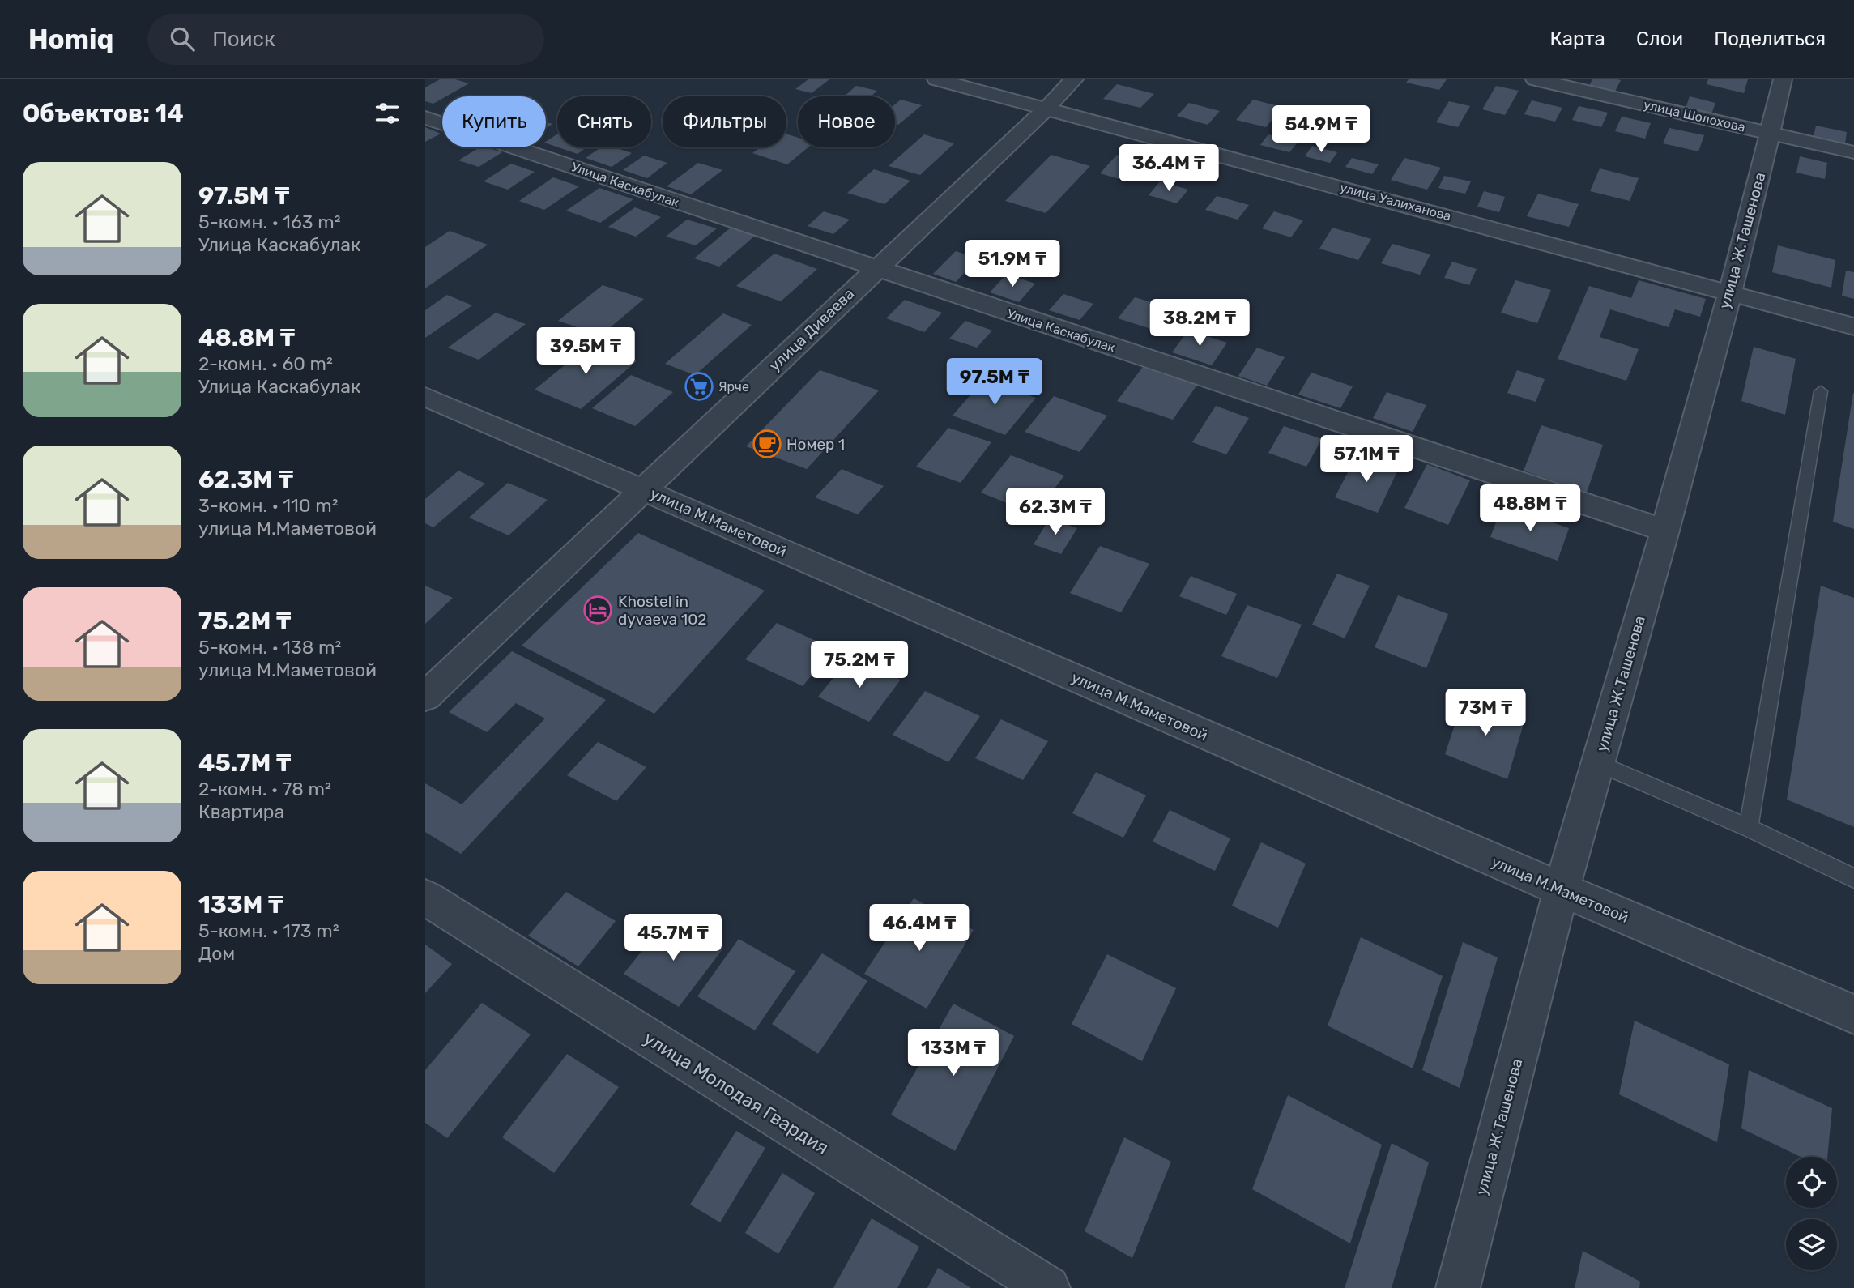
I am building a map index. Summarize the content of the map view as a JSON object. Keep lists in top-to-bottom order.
{
  "streets": {
    "street": [
      "улица Шолохова",
      "Улица Каскабулак",
      "улица Уалиханова",
      "улица Ж.Ташенова",
      "улица Диваева",
      "улица М.Маметовой",
      "улица Молодая Гвардия"
    ]
  },
  "crossings": [
    ["улица Шолохова", "улица Ж.Ташенова"],
    ["Улица Каскабулак", "улица Ж.Ташенова"],
    ["Улица Каскабулак", "улица Диваева"],
    ["улица Уалиханова", "улица Ж.Ташенова"],
    ["улица Уалиханова", "улица Диваева"],
    ["улица Ж.Ташенова", "улица М.Маметовой"],
    ["улица Диваева", "улица М.Маметовой"]
  ],
  "places": {
    "supermarket": ["Ярче"],
    "cafe": ["Номер 1"],
    "hotel": ["Khostel in dyvaeva 102"]
  },
  "page": {
    "header": "Homiq",
    "search": "Поиск",
    "nav": ["Карта", "Слои", "Поделиться"],
    "heading": "Объектов: 14",
    "chip": [
      "Купить",
      "Снять",
      "Фильтры",
      "Новое"
    ],
    "price": [
      "54.9M ₸",
      "36.4M ₸",
      "51.9M ₸",
      "38.2M ₸",
      "39.5M ₸",
      "97.5M ₸",
      "57.1M ₸",
      "48.8M ₸",
      "62.3M ₸",
      "75.2M ₸",
      "73M ₸",
      "46.4M ₸",
      "45.7M ₸",
      "133M ₸"
    ],
    "list": [
      {
        "name": "97.5M ₸",
        "note": "5-комн. · 163 m² · Улица Каскабулак"
      },
      {
        "name": "48.8M ₸",
        "note": "2-комн. · 60 m² · Улица Каскабулак"
      },
      {
        "name": "62.3M ₸",
        "note": "3-комн. · 110 m² · улица М.Маметовой"
      },
      {
        "name": "75.2M ₸",
        "note": "5-комн. · 138 m² · улица М.Маметовой"
      },
      {
        "name": "45.7M ₸",
        "note": "2-комн. · 78 m² · Квартира"
      },
      {
        "name": "133M ₸",
        "note": "5-комн. · 173 m² · Дом"
      }
    ]
  }
}
